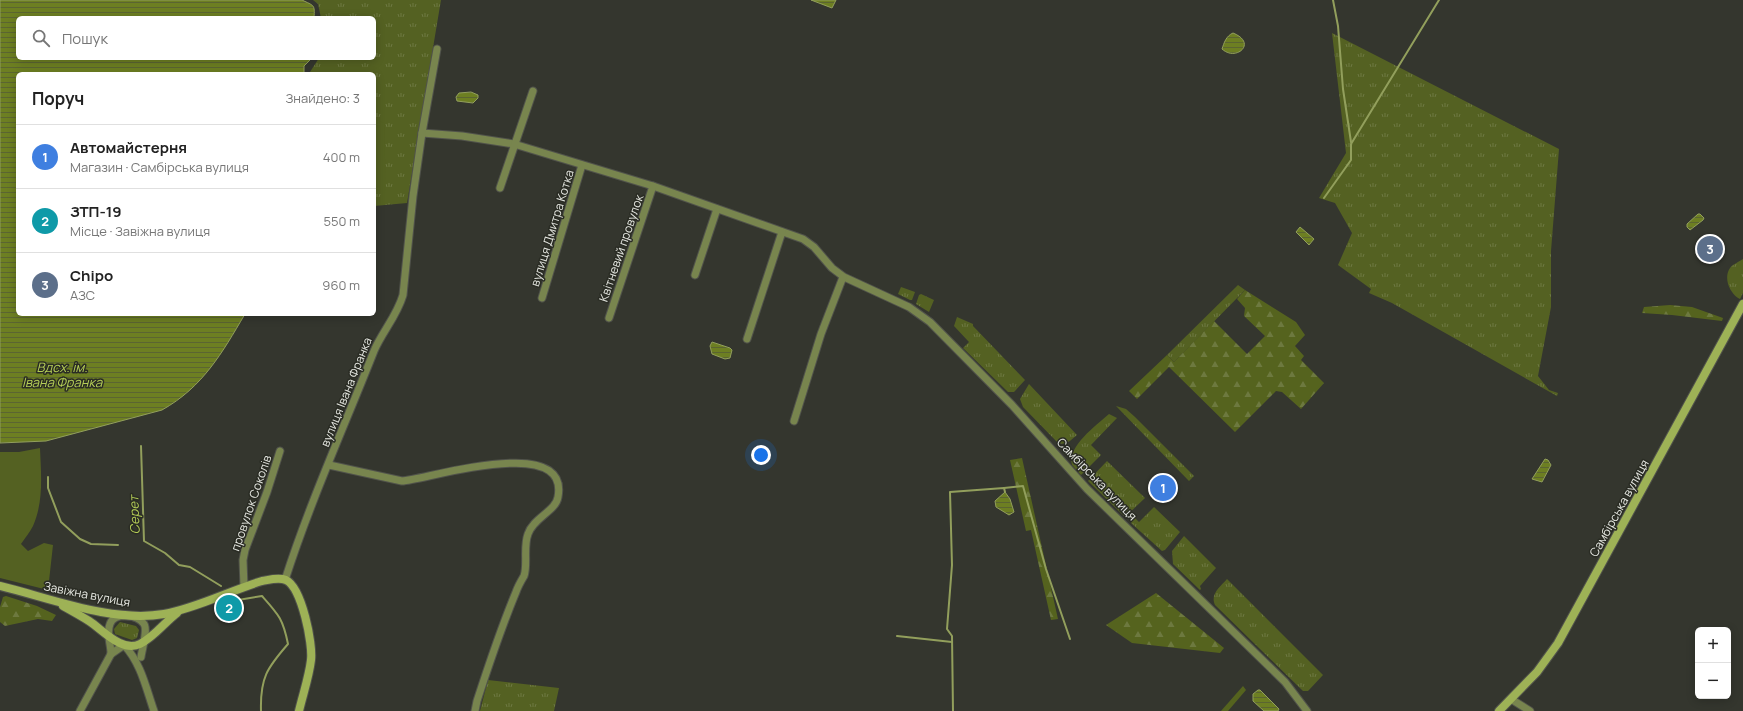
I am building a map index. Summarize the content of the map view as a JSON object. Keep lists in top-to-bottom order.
{
  "streets": {
    "main road": ["Самбірська вулиця", "Завіжна вулиця"],
    "street": [
      "вулиця Дмитра Котка",
      "Квітневий провулок",
      "вулиця Івана Франка",
      "провулок Соколів"
    ]
  },
  "crossings": [
    ["вулиця Дмитра Котка", "Самбірська вулиця"],
    ["Квітневий провулок", "Самбірська вулиця"],
    ["вулиця Івана Франка", "Самбірська вулиця"],
    ["вулиця Івана Франка", "Завіжна вулиця"],
    ["провулок Соколів", "Завіжна вулиця"]
  ],
  "water": ["Вдсх. ім. Івана Франка", "Серет"],
  "page": {
    "search": "Пошук",
    "heading": ["Поруч", "Знайдено: 3"],
    "list": [
      {
        "mark": "1",
        "name": "Автомайстерня",
        "note": "Магазин · Самбірська вулиця",
        "value": "400 m"
      },
      {
        "mark": "2",
        "name": "ЗТП-19",
        "note": "Місце · Завіжна вулиця",
        "value": "550 m"
      },
      {
        "mark": "3",
        "name": "Chipo",
        "note": "АЗС",
        "value": "960 m"
      }
    ],
    "pins": ["3", "1", "2"],
    "map_buttons": ["+", "−"]
  }
}
